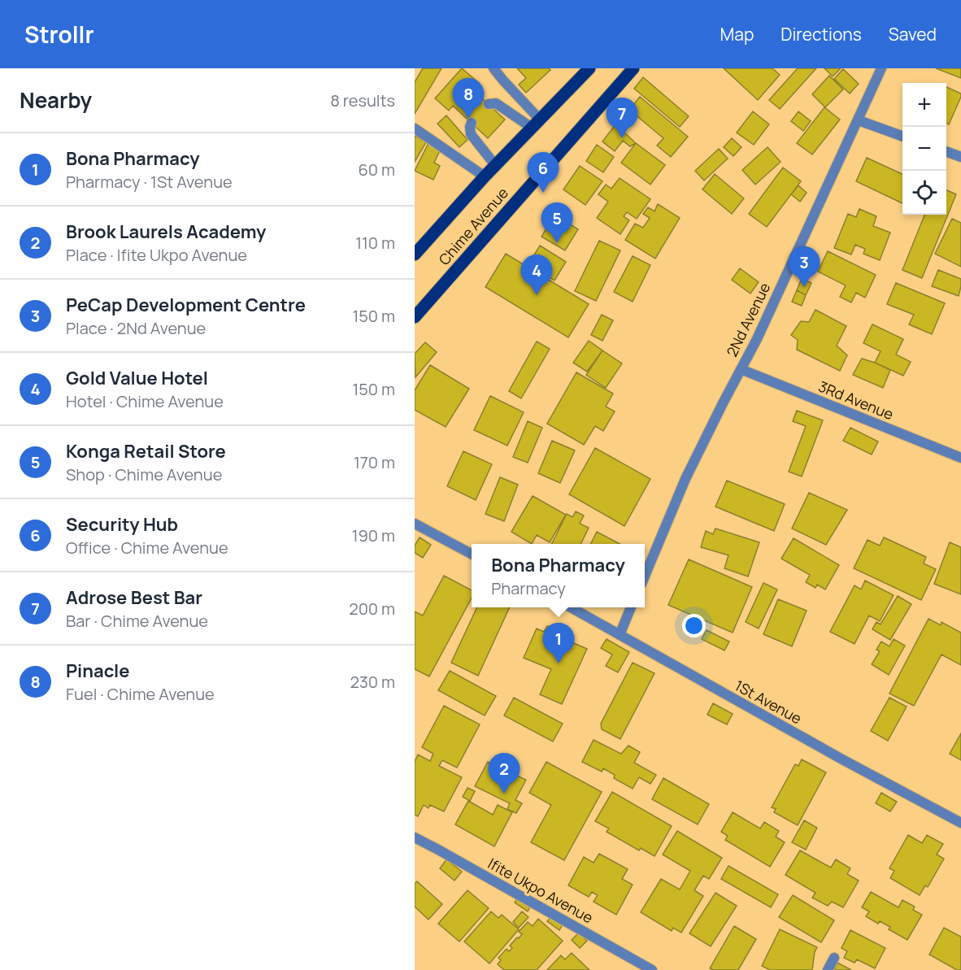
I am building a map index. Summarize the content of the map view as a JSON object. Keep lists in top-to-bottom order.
{
  "streets": {
    "main road": ["Chime Avenue"],
    "street": [
      "2Nd Avenue",
      "3Rd Avenue",
      "1St Avenue",
      "Ifite Ukpo Avenue"
    ]
  },
  "crossings": [
    ["2Nd Avenue", "3Rd Avenue"]
  ],
  "page": {
    "header": "Strollr",
    "nav": ["Map", "Directions", "Saved"],
    "heading": ["Nearby", "8 results"],
    "pins": [
      "8",
      "7",
      "6",
      "5",
      "3",
      "4",
      "1",
      "2"
    ],
    "map_buttons": ["+", "−"],
    "list": [
      {
        "mark": "1",
        "name": "Bona Pharmacy",
        "note": "Pharmacy · 1St Avenue",
        "value": "60 m"
      },
      {
        "mark": "2",
        "name": "Brook Laurels Academy",
        "note": "Place · Ifite Ukpo Avenue",
        "value": "110 m"
      },
      {
        "mark": "3",
        "name": "PeCap Development Centre",
        "note": "Place · 2Nd Avenue",
        "value": "150 m"
      },
      {
        "mark": "4",
        "name": "Gold Value Hotel",
        "note": "Hotel · Chime Avenue",
        "value": "150 m"
      },
      {
        "mark": "5",
        "name": "Konga Retail Store",
        "note": "Shop · Chime Avenue",
        "value": "170 m"
      },
      {
        "mark": "6",
        "name": "Security Hub",
        "note": "Office · Chime Avenue",
        "value": "190 m"
      },
      {
        "mark": "7",
        "name": "Adrose Best Bar",
        "note": "Bar · Chime Avenue",
        "value": "200 m"
      },
      {
        "mark": "8",
        "name": "Pinacle",
        "note": "Fuel · Chime Avenue",
        "value": "230 m"
      }
    ],
    "popup": ["Bona Pharmacy", "Pharmacy"]
  }
}
